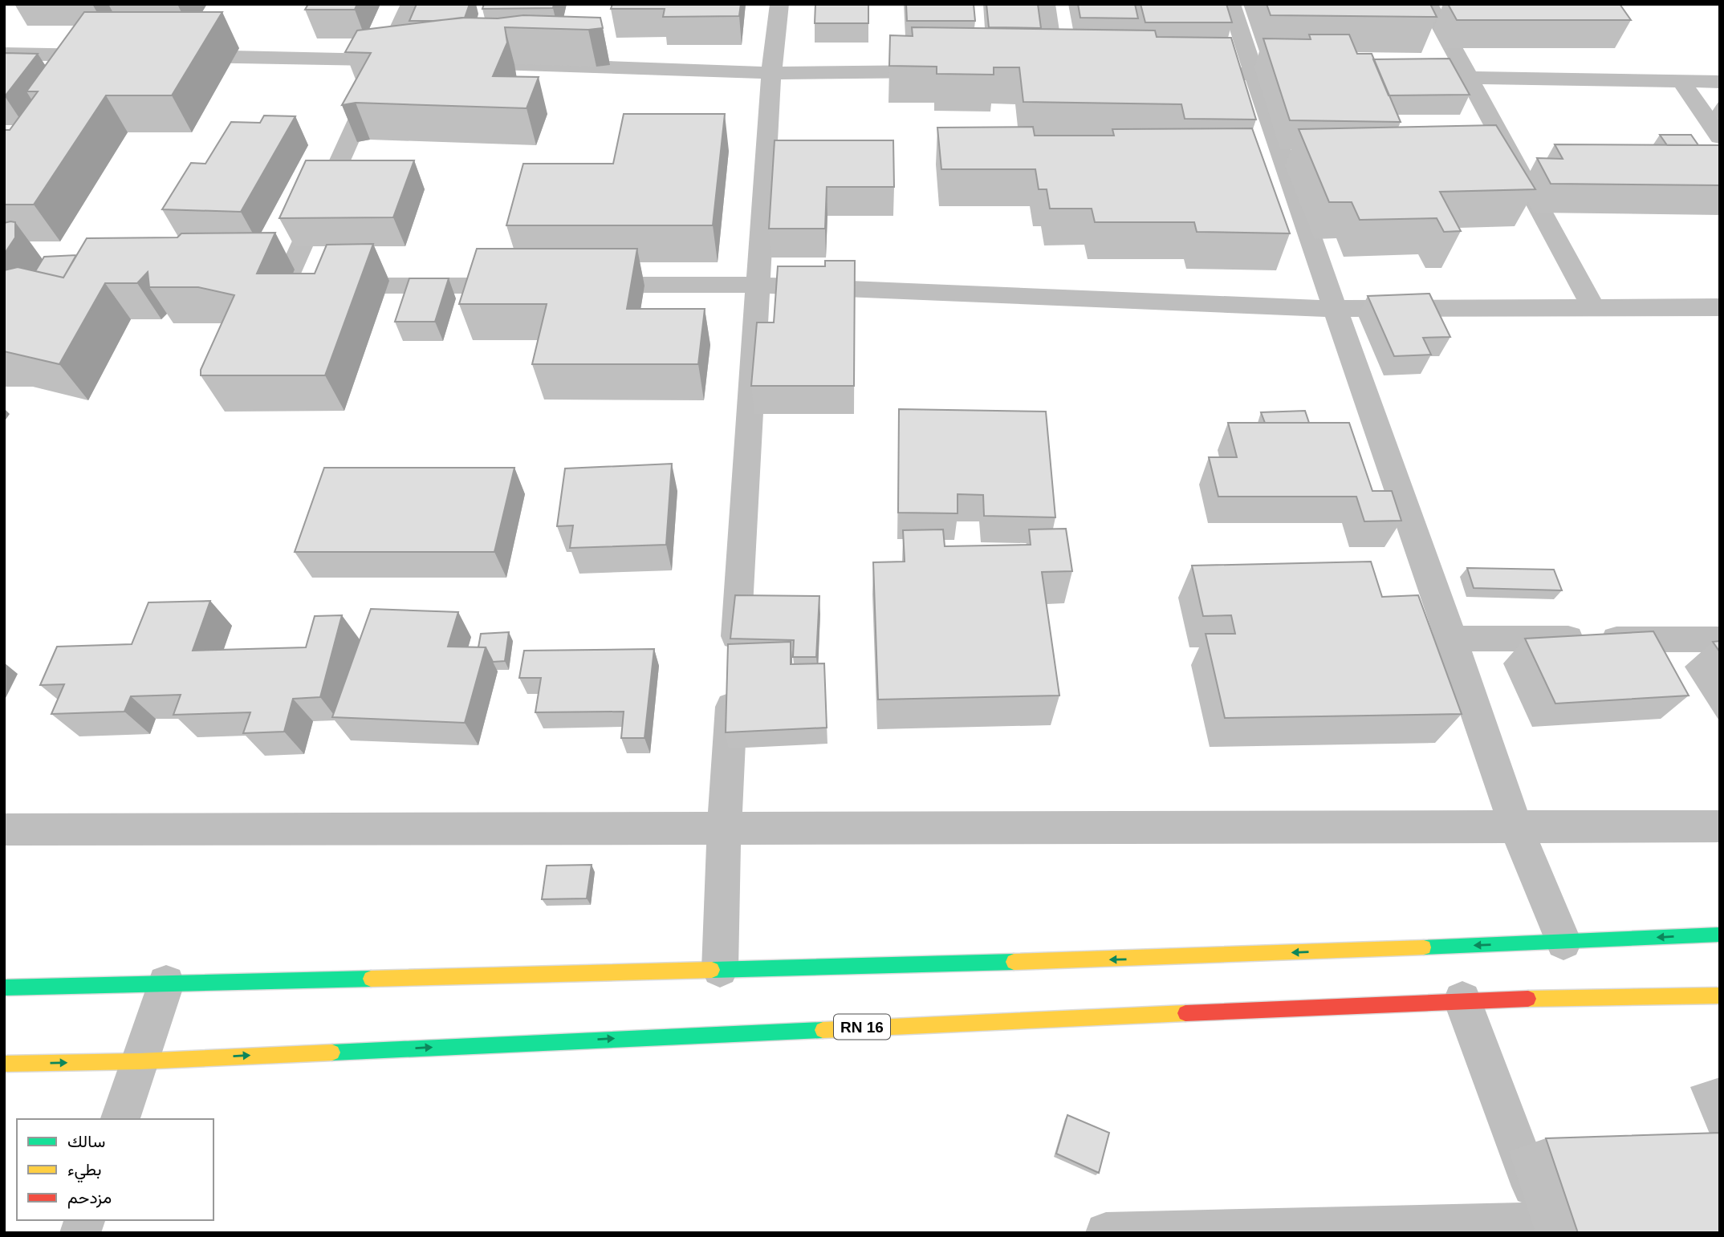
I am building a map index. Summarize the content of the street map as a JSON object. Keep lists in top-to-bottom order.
{
  "streets": {
    "main road": ["RN 16"]
  },
  "legend": ["سالك", "بطيء", "مزدحم"]
}
